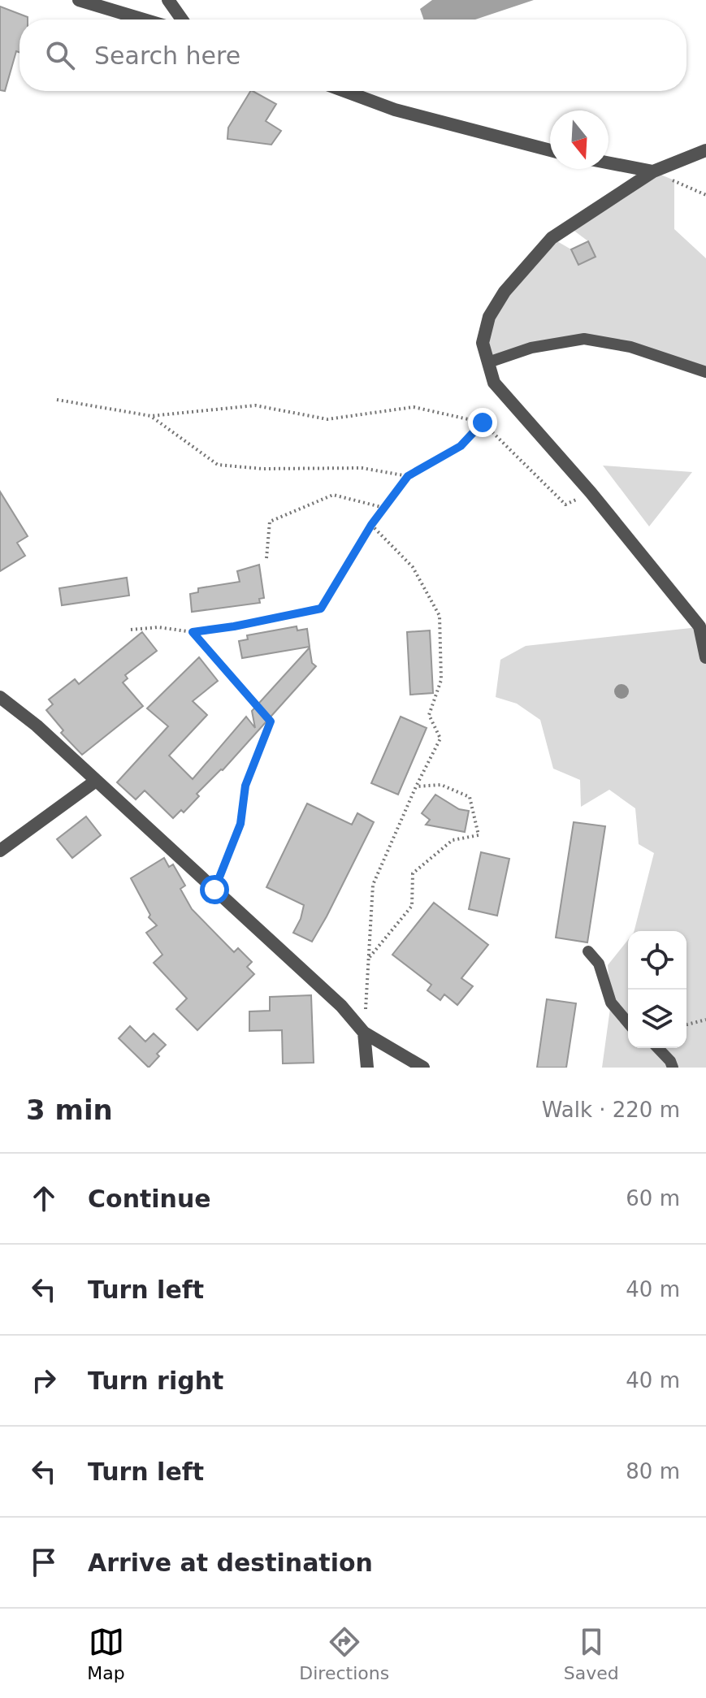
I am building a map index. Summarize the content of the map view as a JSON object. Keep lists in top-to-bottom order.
{
  "north": "bottom",
  "page": {
    "search": "Search here",
    "heading": ["3 min", "Walk · 220 m"],
    "list": [
      ["Continue", "60 m"],
      ["Turn left", "40 m"],
      ["Turn right", "40 m"],
      ["Turn left", "80 m"],
      "Arrive at destination"
    ],
    "nav": ["Map", "Directions", "Saved"]
  }
}
